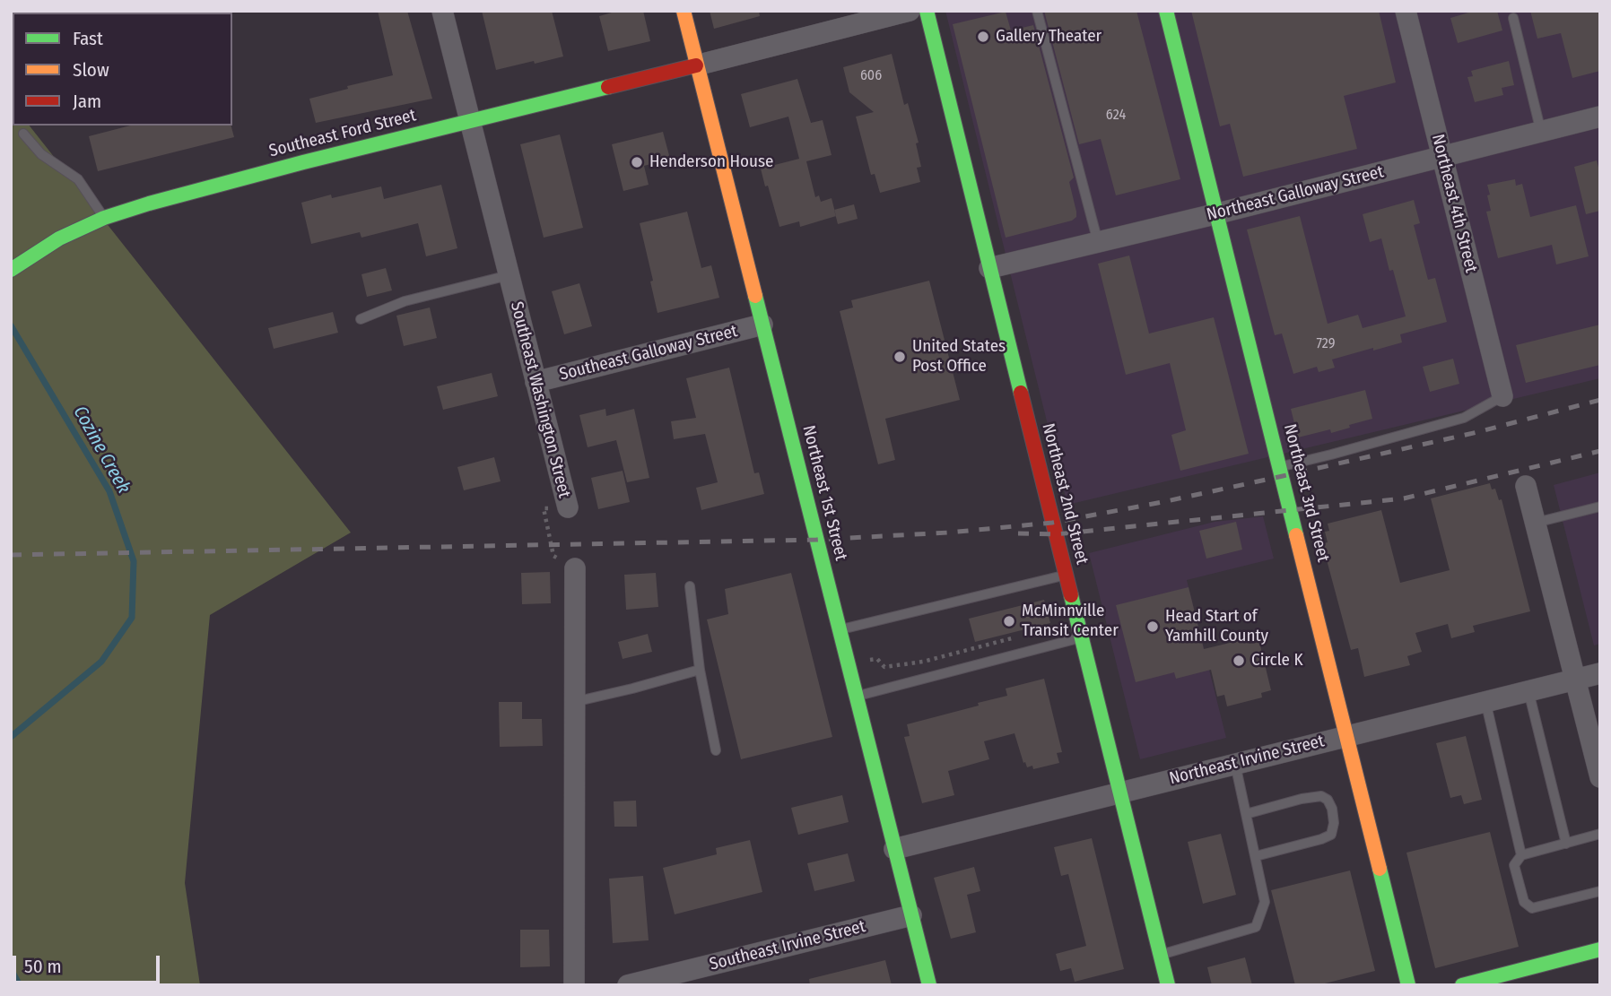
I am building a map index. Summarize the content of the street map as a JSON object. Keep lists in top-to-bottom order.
{
  "streets": {
    "street": [
      "Southeast Ford Street",
      "Northeast Galloway Street",
      "Northeast 4th Street",
      "Southeast Galloway Street",
      "Southeast Washington Street",
      "Northeast 1st Street",
      "Northeast 3rd Street",
      "Northeast 2nd Street",
      "Northeast Irvine Street",
      "Southeast Irvine Street"
    ]
  },
  "crossings": [
    ["Southeast Ford Street", "Southeast Washington Street"],
    ["Southeast Ford Street", "Northeast 1st Street"],
    ["Northeast Galloway Street", "Northeast 4th Street"],
    ["Northeast Galloway Street", "Northeast 3rd Street"],
    ["Northeast Galloway Street", "Northeast 2nd Street"],
    ["Southeast Galloway Street", "Southeast Washington Street"],
    ["Southeast Galloway Street", "Northeast 1st Street"],
    ["Northeast 1st Street", "Northeast Irvine Street"],
    ["Northeast 1st Street", "Southeast Irvine Street"],
    ["Northeast 3rd Street", "Northeast Irvine Street"],
    ["Northeast 2nd Street", "Northeast Irvine Street"]
  ],
  "water": ["Cozine Creek"],
  "places": [
    "Gallery Theater",
    "Henderson House",
    "United States Post Office",
    "McMinnville Transit Center",
    "Head Start of Yamhill County",
    "Circle K"
  ],
  "house_numbers": ["606", "624", "729"],
  "legend": ["Fast", "Slow", "Jam"],
  "scale_bar": "50 m"
}
